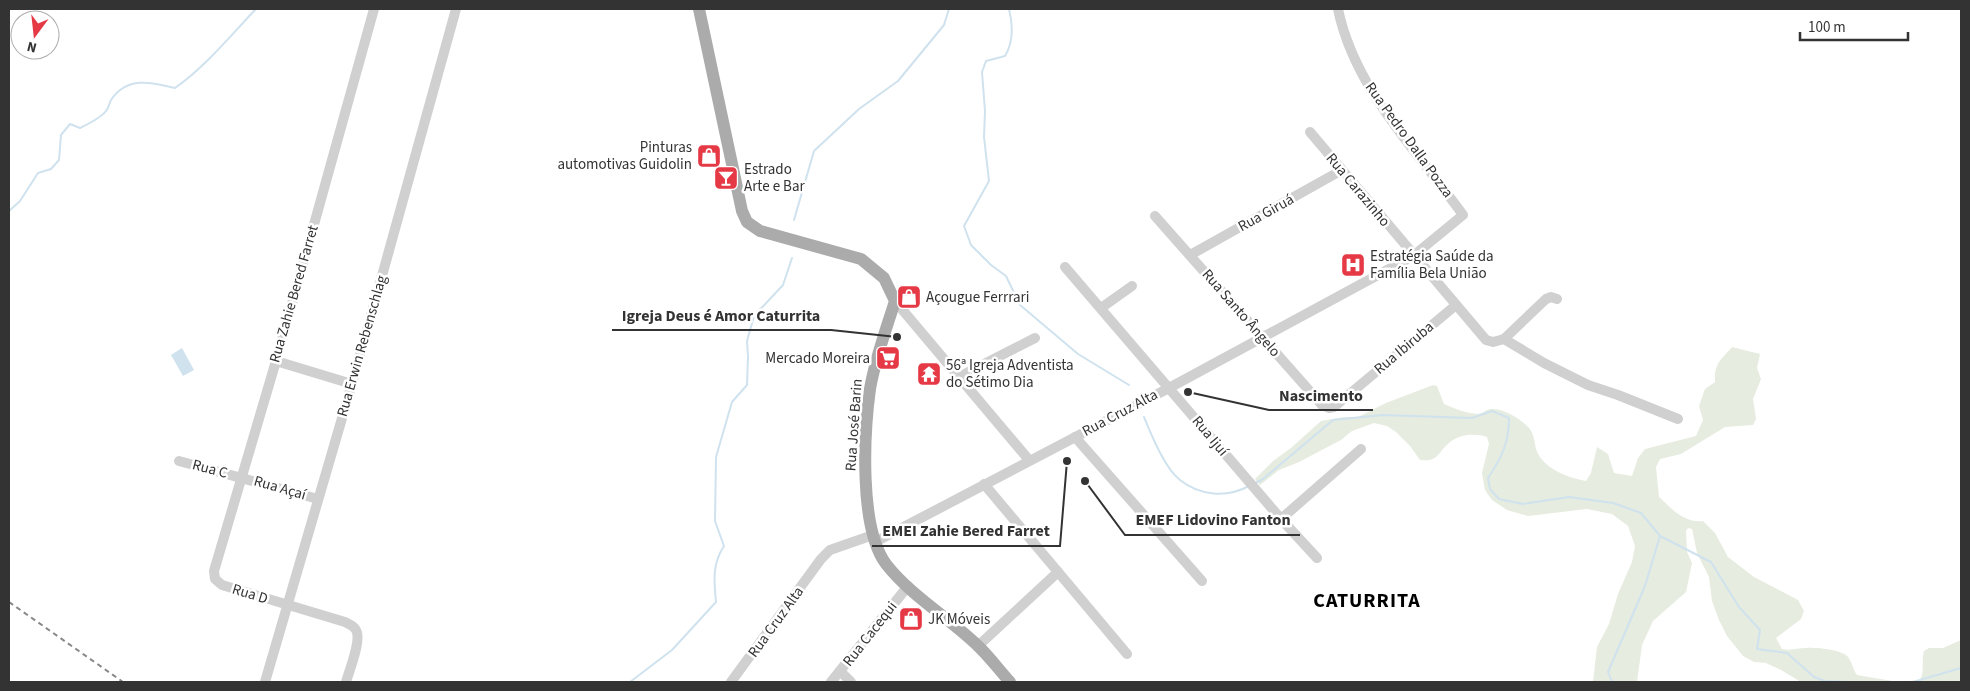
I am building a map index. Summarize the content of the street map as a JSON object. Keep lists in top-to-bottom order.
{
  "streets": {
    "main road": ["Rua José Barin"],
    "street": [
      "Rua Pedro Dalla Pozza",
      "Rua Carazinho",
      "Rua Giruá",
      "Rua Zahie Bered Farret",
      "Rua Santo Ângelo",
      "Rua Erwin Rebenschlag",
      "Rua Ibiruba",
      "Rua Cruz Alta",
      "Rua Ijuí",
      "Rua C",
      "Rua Açaí",
      "Rua D",
      "Rua Cacequi"
    ]
  },
  "crossings": [
    ["Rua Pedro Dalla Pozza", "Rua Cruz Alta"],
    ["Rua Carazinho", "Rua Giruá"],
    ["Rua Carazinho", "Rua Ibiruba"],
    ["Rua Carazinho", "Rua Cruz Alta"],
    ["Rua Giruá", "Rua Santo Ângelo"],
    ["Rua Zahie Bered Farret", "Rua C"],
    ["Rua Zahie Bered Farret", "Rua Açaí"],
    ["Rua Zahie Bered Farret", "Rua D"],
    ["Rua Santo Ângelo", "Rua Ibiruba"],
    ["Rua Santo Ângelo", "Rua Cruz Alta"],
    ["Rua Erwin Rebenschlag", "Rua Açaí"],
    ["Rua Erwin Rebenschlag", "Rua D"],
    ["Rua Cruz Alta", "Rua José Barin"],
    ["Rua Cruz Alta", "Rua Ijuí"],
    ["Rua José Barin", "Rua Cacequi"],
    ["Rua C", "Rua Açaí"]
  ],
  "districts": ["CATURRITA"],
  "places": {
    "shop": ["Pinturas automotivas Guidolin", "Açougue Ferrrari", "JK Móveis"],
    "bar": ["Estrado Arte e Bar"],
    "hospital": ["Estratégia Saúde da Família Bela União"],
    "other": [
      "Igreja Deus é Amor Caturrita",
      "Nascimento",
      "EMEI Zahie Bered Farret",
      "EMEF Lidovino Fanton"
    ],
    "supermarket": ["Mercado Moreira"],
    "temple": ["56ª Igreja Adventista do Sétimo Dia"]
  },
  "scale_bar": "100 m",
  "north": "bottom"
}
